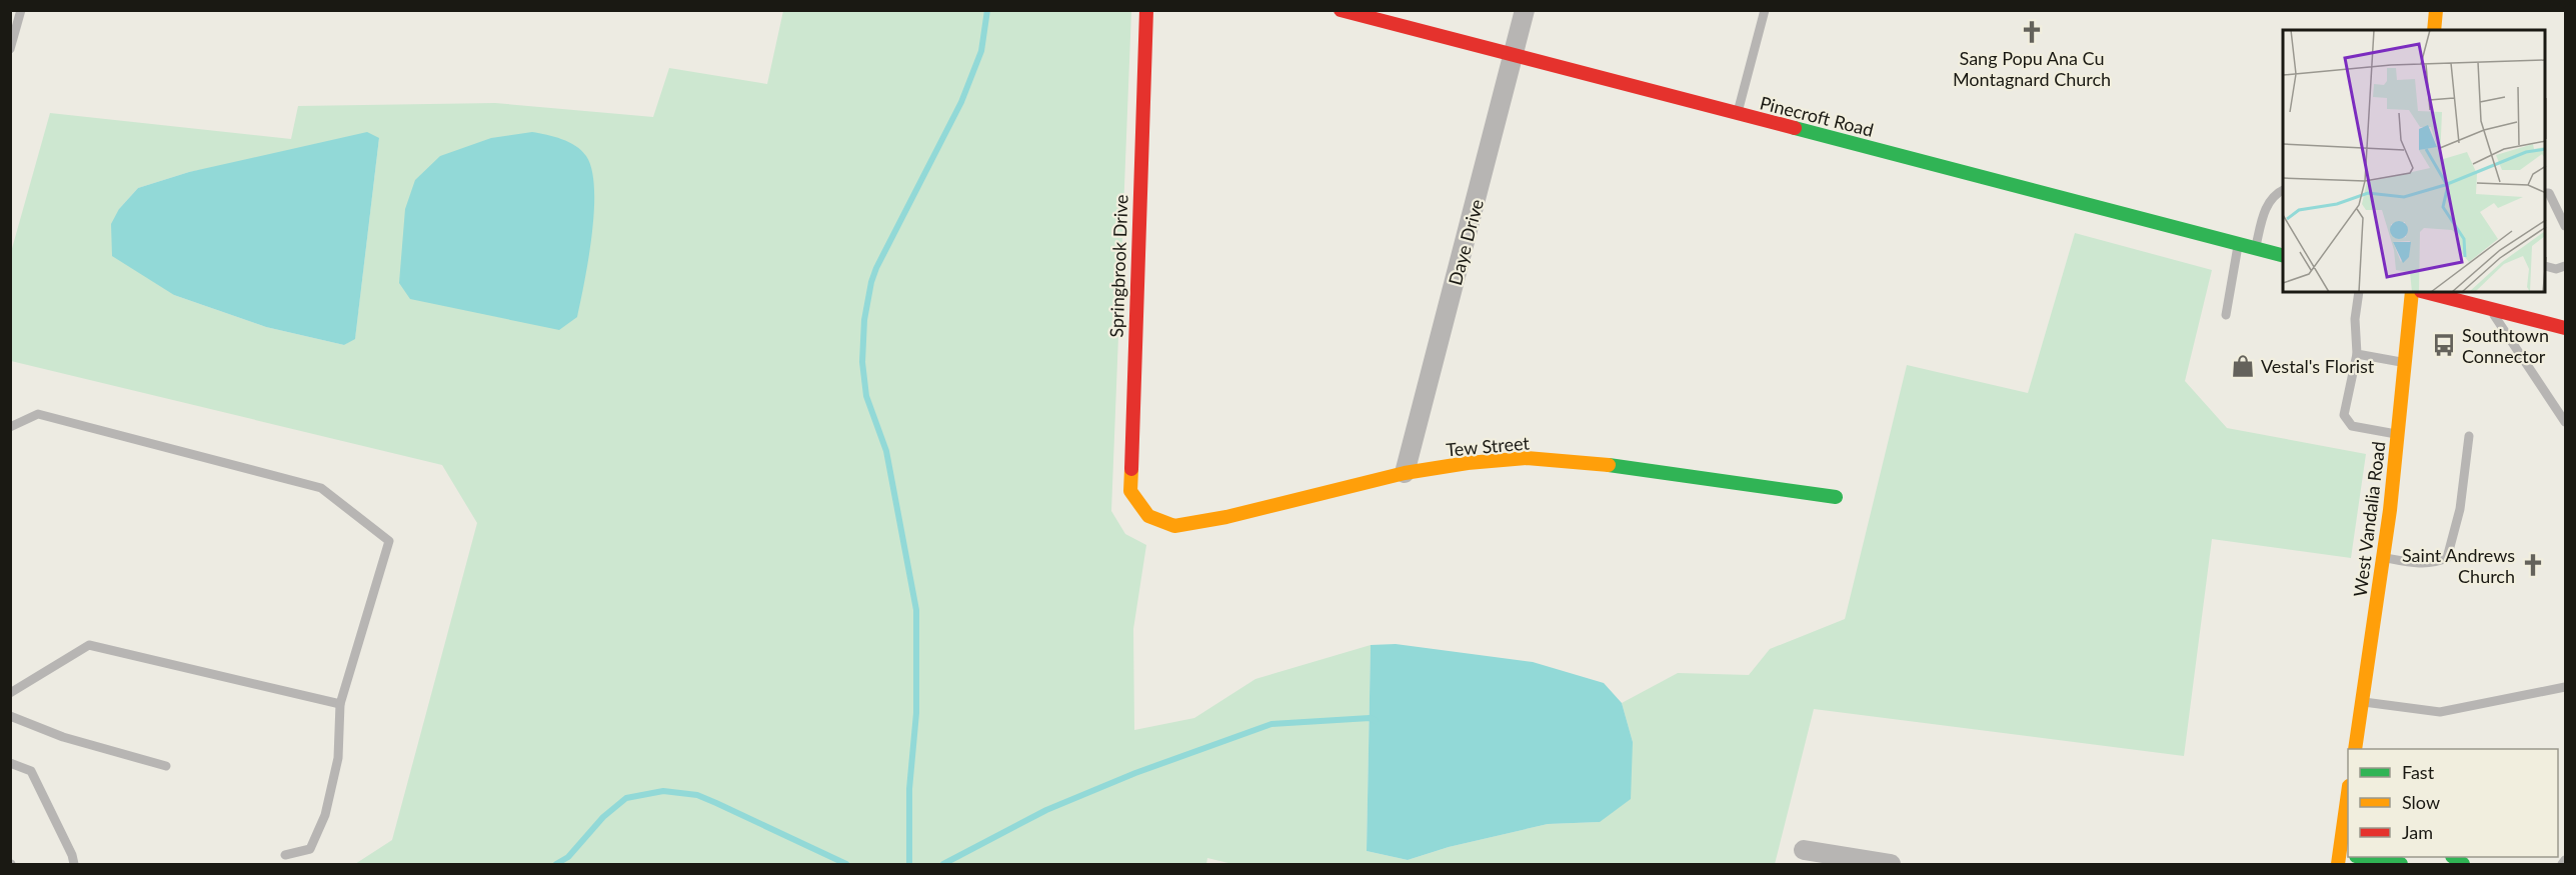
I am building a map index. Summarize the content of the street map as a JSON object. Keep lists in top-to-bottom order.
{
  "streets": {
    "street": [
      "Pinecroft Road",
      "Daye Drive",
      "Springbrook Drive",
      "Tew Street",
      "West Vandalia Road"
    ]
  },
  "crossings": [
    ["Pinecroft Road", "Daye Drive"],
    ["Daye Drive", "Tew Street"],
    ["Springbrook Drive", "Tew Street"]
  ],
  "places": {
    "church": ["Sang Popu Ana Cu Montagnard Church", "Saint Andrews Church"],
    "bus stop": ["Southtown Connector"],
    "shop": ["Vestal's Florist"]
  },
  "legend": ["Fast", "Slow", "Jam"]
}
